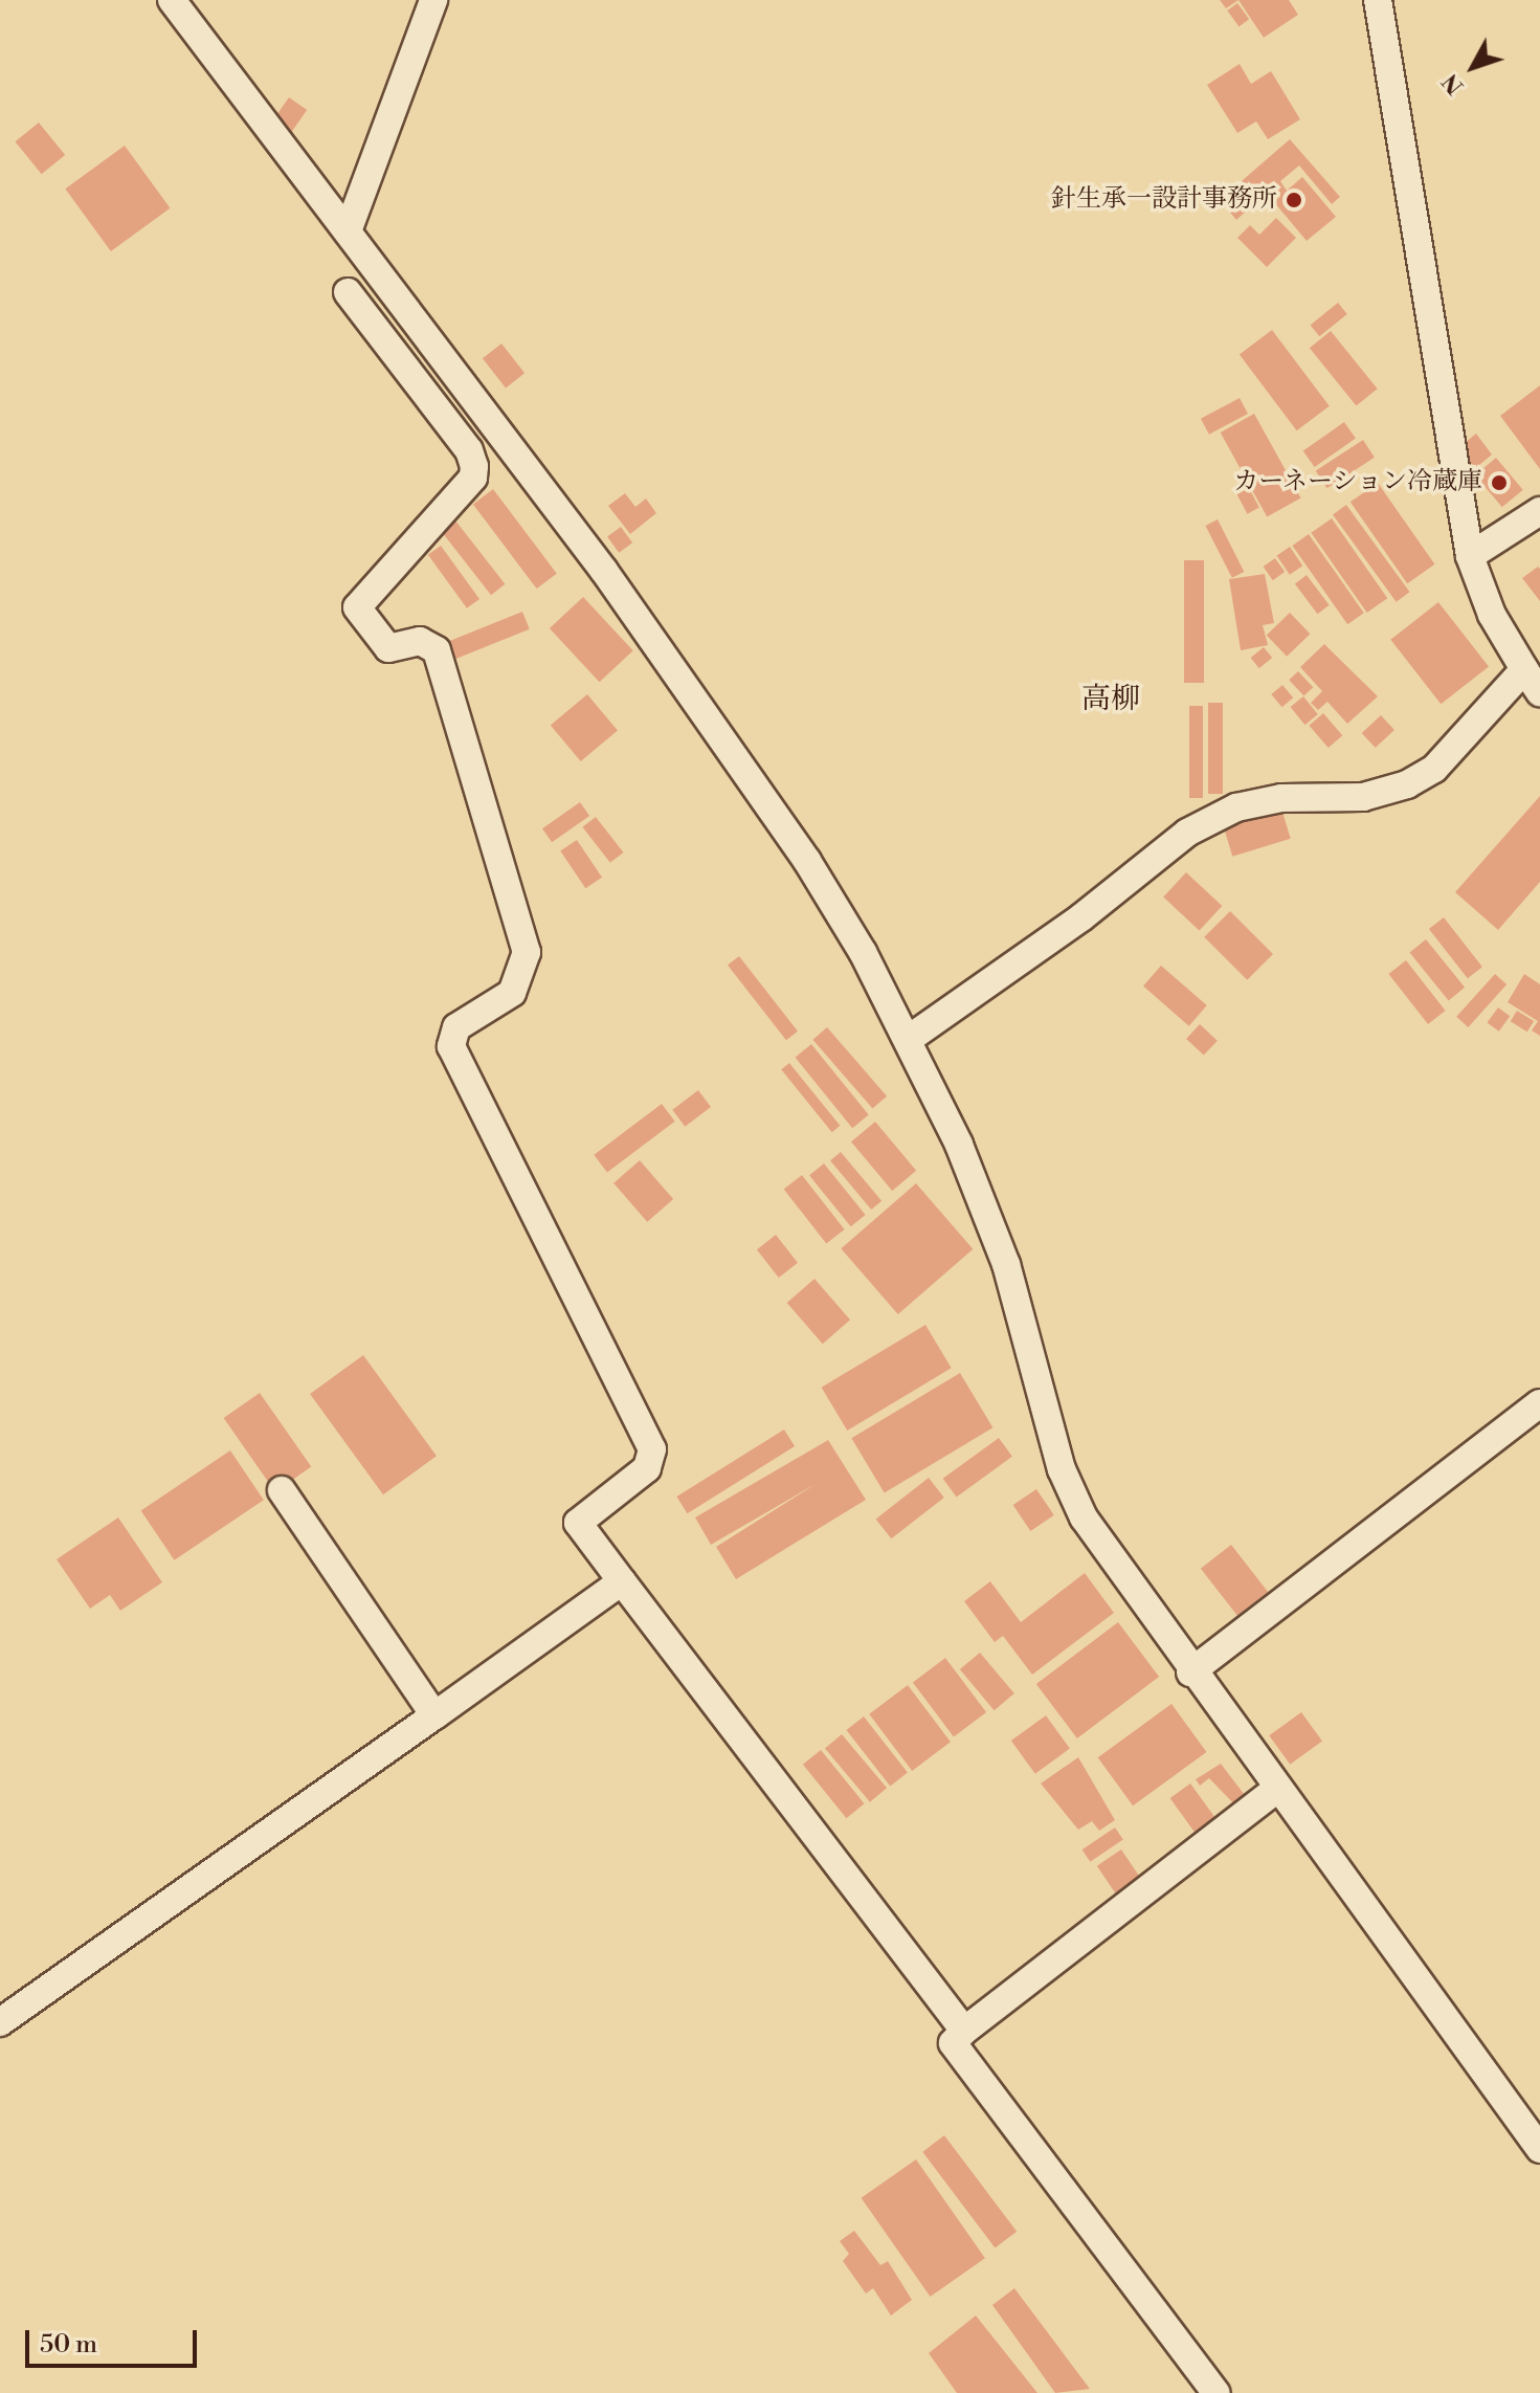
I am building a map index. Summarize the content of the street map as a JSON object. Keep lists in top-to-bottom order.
{
  "districts": ["高柳"],
  "places": ["針生承一設計事務所", "カーネーション冷蔵庫"],
  "scale_bar": "50 m",
  "north": "bottom left"
}
